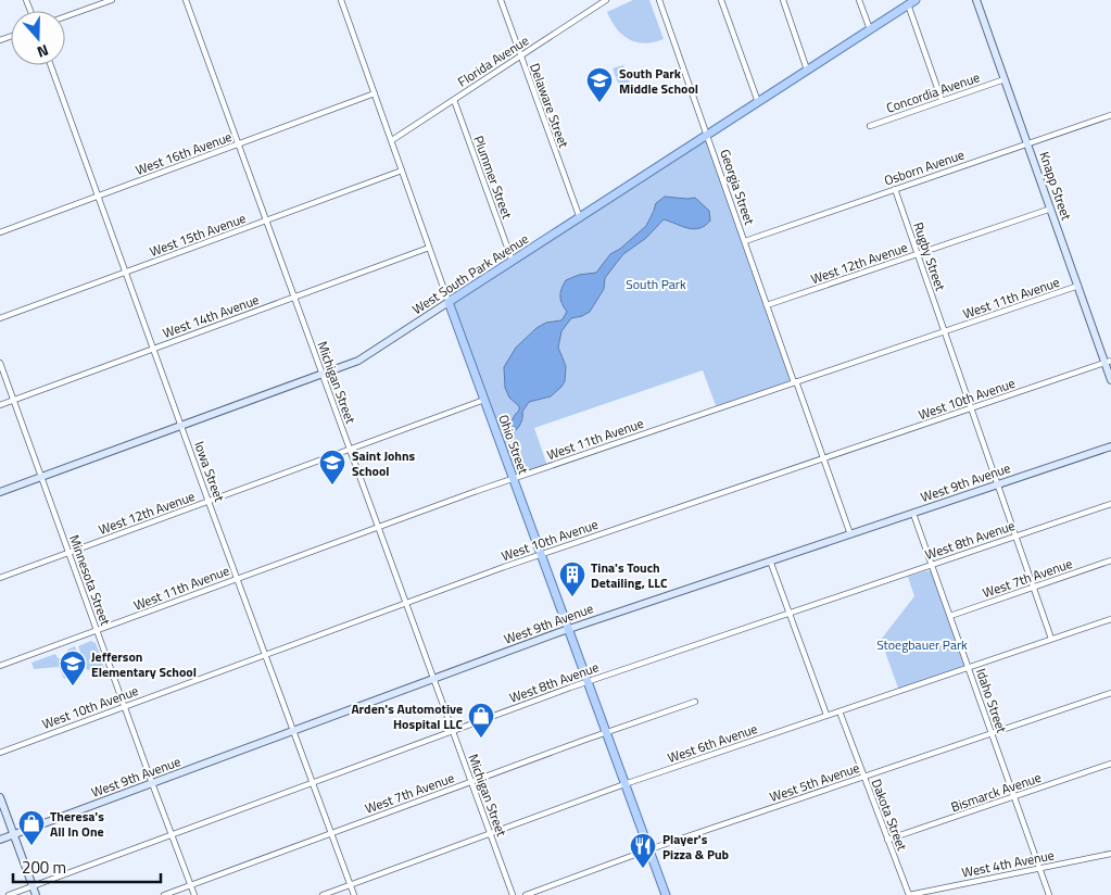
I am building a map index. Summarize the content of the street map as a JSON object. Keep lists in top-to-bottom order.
{
  "streets": {
    "main road": [
      "Knapp Street",
      "West South Park Avenue",
      "Ohio Street",
      "West 9th Avenue"
    ],
    "street": [
      "Florida Avenue",
      "Concordia Avenue",
      "Delaware Street",
      "West 16th Avenue",
      "Osborn Avenue",
      "Plummer Street",
      "Georgia Street",
      "West 15th Avenue",
      "Rugby Street",
      "West 12th Avenue",
      "West 11th Avenue",
      "West 14th Avenue",
      "Michigan Street",
      "West 10th Avenue",
      "Iowa Street",
      "West 8th Avenue",
      "West 7th Avenue",
      "Minnesota Street",
      "Idaho Street",
      "West 6th Avenue",
      "West 5th Avenue",
      "Bismarck Avenue",
      "Dakota Street",
      "West 4th Avenue"
    ]
  },
  "crossings": [
    ["Florida Avenue", "Delaware Street"],
    ["Florida Avenue", "Plummer Street"],
    ["Florida Avenue", "Ohio Street"],
    ["Concordia Avenue", "Knapp Street"],
    ["Delaware Street", "West South Park Avenue"],
    ["West 16th Avenue", "Michigan Street"],
    ["West 16th Avenue", "Ohio Street"],
    ["West 16th Avenue", "Iowa Street"],
    ["Osborn Avenue", "Knapp Street"],
    ["Osborn Avenue", "Georgia Street"],
    ["Osborn Avenue", "Rugby Street"],
    ["Plummer Street", "West South Park Avenue"],
    ["Knapp Street", "West 12th Avenue"],
    ["Knapp Street", "West 11th Avenue"],
    ["Knapp Street", "West 10th Avenue"],
    ["Georgia Street", "West 12th Avenue"],
    ["Georgia Street", "West South Park Avenue"],
    ["Georgia Street", "West 11th Avenue"],
    ["Georgia Street", "West 10th Avenue"],
    ["Georgia Street", "West 9th Avenue"],
    ["West 15th Avenue", "Michigan Street"],
    ["West 15th Avenue", "Ohio Street"],
    ["West 15th Avenue", "Iowa Street"],
    ["Rugby Street", "West 12th Avenue"],
    ["Rugby Street", "West 11th Avenue"],
    ["Rugby Street", "West 10th Avenue"],
    ["Rugby Street", "West 9th Avenue"],
    ["Rugby Street", "West 8th Avenue"],
    ["Rugby Street", "West 7th Avenue"],
    ["Rugby Street", "West 6th Avenue"],
    ["West 12th Avenue", "Michigan Street"],
    ["West 12th Avenue", "Ohio Street"],
    ["West 12th Avenue", "Iowa Street"],
    ["West 12th Avenue", "Minnesota Street"],
    ["West South Park Avenue", "Michigan Street"],
    ["West South Park Avenue", "Ohio Street"],
    ["West South Park Avenue", "Iowa Street"],
    ["West South Park Avenue", "Minnesota Street"],
    ["West 11th Avenue", "Michigan Street"],
    ["West 11th Avenue", "Ohio Street"],
    ["West 11th Avenue", "Iowa Street"],
    ["West 11th Avenue", "Minnesota Street"],
    ["West 14th Avenue", "Michigan Street"],
    ["West 14th Avenue", "Ohio Street"],
    ["West 14th Avenue", "Iowa Street"],
    ["West 14th Avenue", "Minnesota Street"],
    ["Michigan Street", "West 10th Avenue"],
    ["Michigan Street", "West 9th Avenue"],
    ["Michigan Street", "West 8th Avenue"],
    ["Michigan Street", "West 7th Avenue"],
    ["Michigan Street", "West 6th Avenue"],
    ["West 10th Avenue", "Ohio Street"],
    ["West 10th Avenue", "Iowa Street"],
    ["West 10th Avenue", "Minnesota Street"],
    ["Ohio Street", "West 9th Avenue"],
    ["Ohio Street", "West 8th Avenue"],
    ["Ohio Street", "West 7th Avenue"],
    ["Ohio Street", "West 6th Avenue"],
    ["Ohio Street", "West 5th Avenue"],
    ["Iowa Street", "West 9th Avenue"],
    ["Iowa Street", "West 8th Avenue"],
    ["Iowa Street", "West 7th Avenue"],
    ["Iowa Street", "West 6th Avenue"],
    ["West 9th Avenue", "Minnesota Street"],
    ["West 9th Avenue", "Idaho Street"],
    ["West 8th Avenue", "Minnesota Street"],
    ["West 8th Avenue", "Idaho Street"],
    ["West 7th Avenue", "Minnesota Street"],
    ["West 7th Avenue", "Idaho Street"],
    ["Idaho Street", "West 6th Avenue"],
    ["Idaho Street", "West 5th Avenue"],
    ["Idaho Street", "Bismarck Avenue"],
    ["Idaho Street", "West 4th Avenue"],
    ["West 6th Avenue", "Dakota Street"],
    ["West 5th Avenue", "Dakota Street"],
    ["Bismarck Avenue", "Dakota Street"],
    ["Dakota Street", "West 4th Avenue"]
  ],
  "parks": ["South Park", "Stoegbauer Park"],
  "places": {
    "school or university": ["South Park Middle School", "Saint Johns School", "Jefferson Elementary School"],
    "building": ["Tina's Touch Detailing, LLC"],
    "shop": ["Arden's Automotive Hospital LLC", "Theresa's All In One"],
    "restaurant": ["Player's Pizza & Pub"]
  },
  "scale_bar": "200 m",
  "north": "bottom"
}
